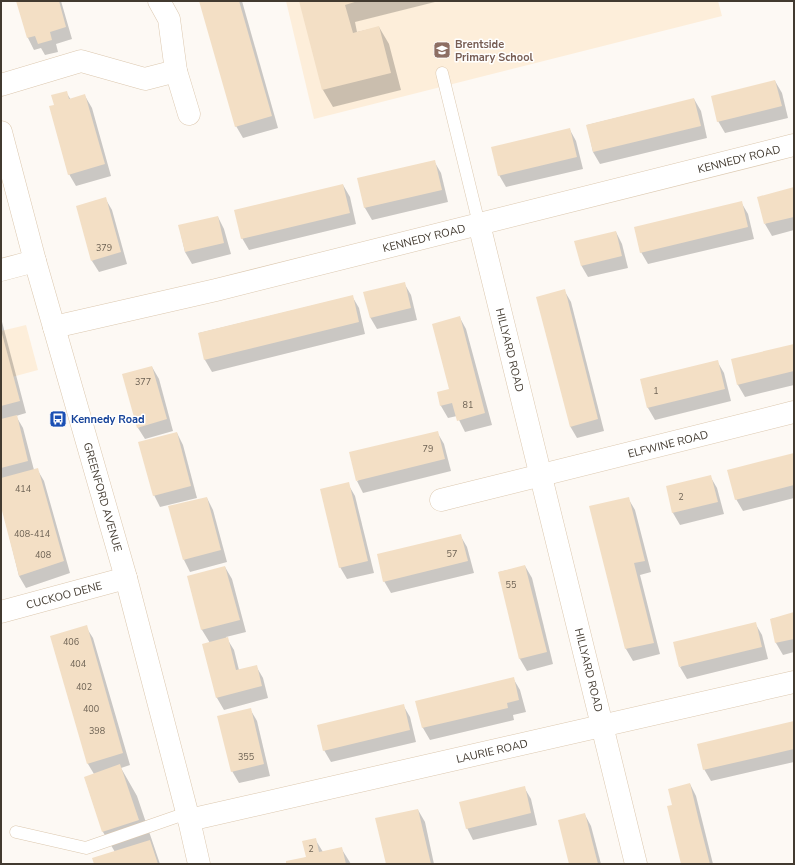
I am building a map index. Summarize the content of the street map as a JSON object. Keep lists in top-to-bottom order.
{
  "streets": {
    "street": [
      "KENNEDY ROAD",
      "HILLYARD ROAD",
      "ELFWINE ROAD",
      "GREENFORD AVENUE",
      "CUCKOO DENE",
      "LAURIE ROAD"
    ]
  },
  "crossings": [
    ["KENNEDY ROAD", "HILLYARD ROAD"],
    ["KENNEDY ROAD", "GREENFORD AVENUE"],
    ["HILLYARD ROAD", "ELFWINE ROAD"],
    ["HILLYARD ROAD", "LAURIE ROAD"],
    ["GREENFORD AVENUE", "CUCKOO DENE"],
    ["GREENFORD AVENUE", "LAURIE ROAD"]
  ],
  "places": {
    "school or university": ["Brentside Primary School"],
    "bus stop": ["Kennedy Road"]
  },
  "house_numbers": [
    "379",
    "377",
    "1",
    "81",
    "79",
    "414",
    "2",
    "408-414",
    "57",
    "408",
    "55",
    "406",
    "404",
    "402",
    "400",
    "398",
    "355",
    "2"
  ]
}
